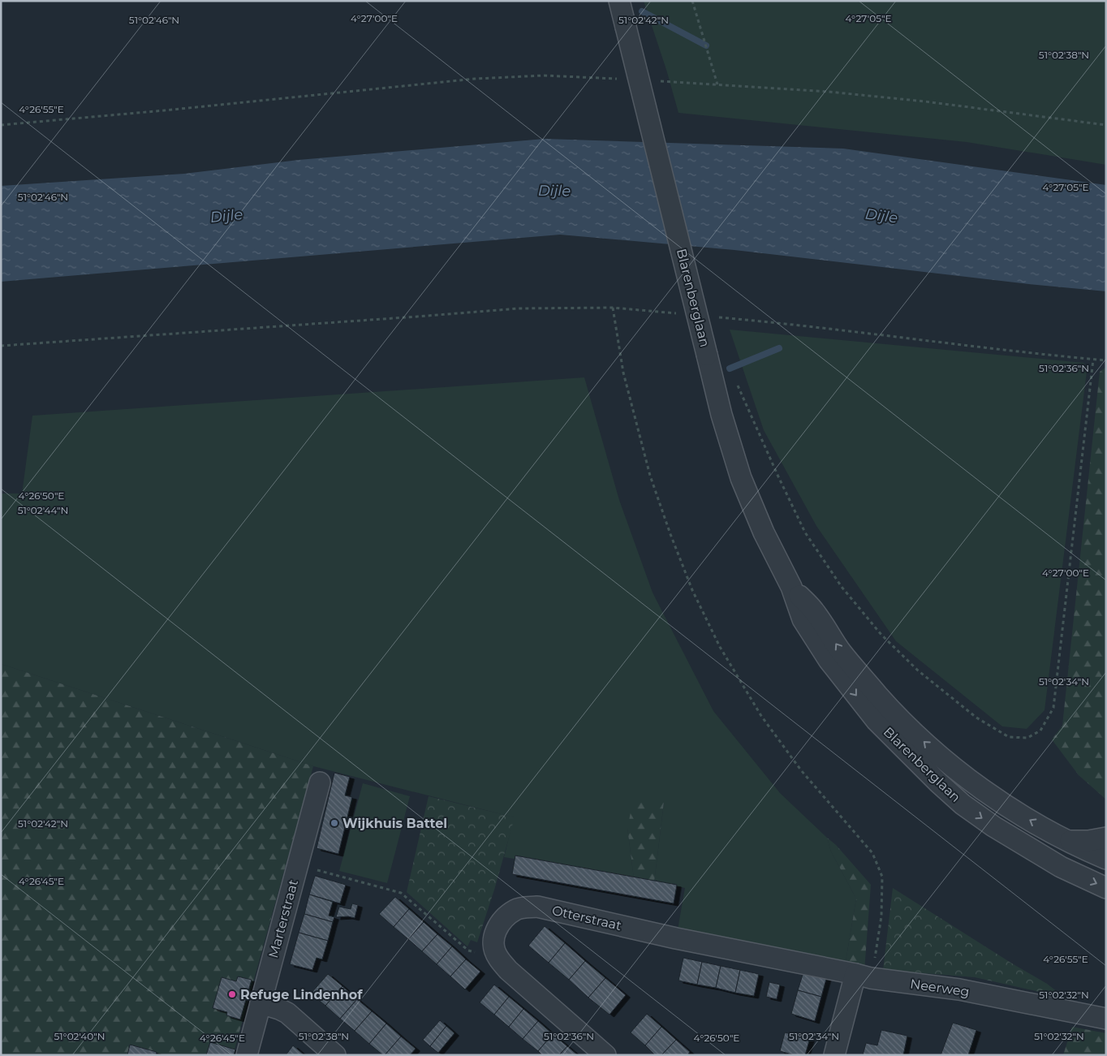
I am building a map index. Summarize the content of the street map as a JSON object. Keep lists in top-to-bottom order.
{
  "streets": {
    "street": [
      "Blarenberglaan",
      "Otterstraat",
      "Marterstraat",
      "Neerweg"
    ]
  },
  "crossings": [
    ["Otterstraat", "Neerweg"]
  ],
  "water": ["Dijle"],
  "places": ["Wijkhuis Battel", "Refuge Lindenhof"],
  "coordinates": [
    "4°27'00\"E",
    "4°27'05\"E",
    "51°02'46\"N",
    "51°02'42\"N",
    "51°02'38\"N",
    "4°26'55\"E",
    "51°02'36\"N",
    "4°26'50\"E",
    "51°02'44\"N",
    "51°02'34\"N",
    "4°26'45\"E",
    "51°02'32\"N",
    "51°02'40\"N"
  ]
}
